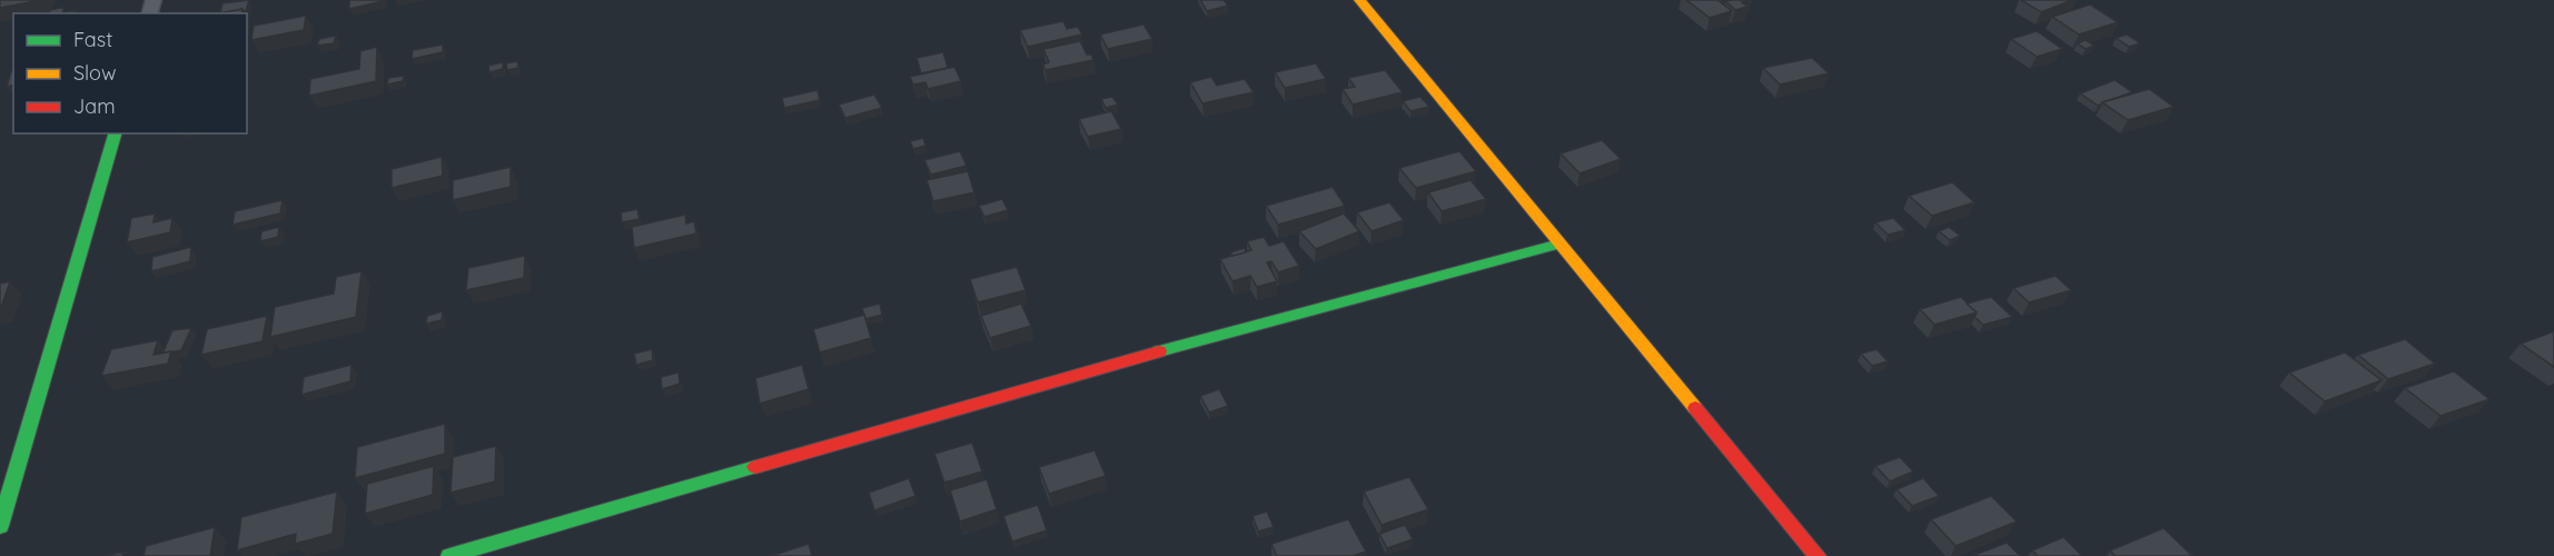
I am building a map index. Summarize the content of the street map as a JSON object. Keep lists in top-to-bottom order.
{
  "legend": ["Fast", "Slow", "Jam"]
}
